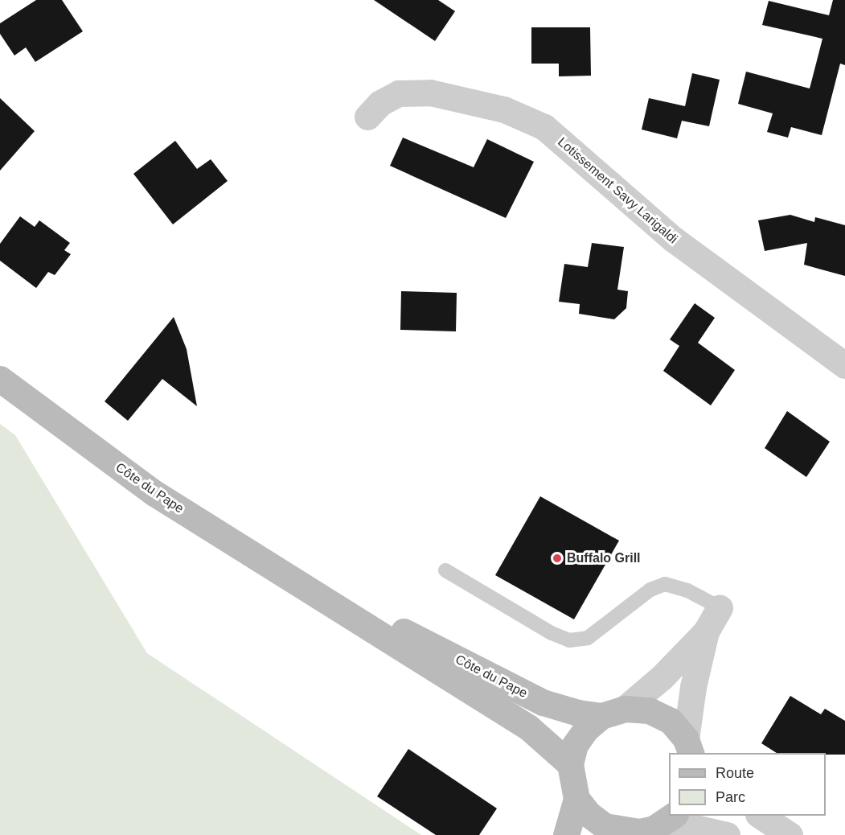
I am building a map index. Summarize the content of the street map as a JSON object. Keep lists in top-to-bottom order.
{
  "streets": {
    "main road": ["Côte du Pape"],
    "street": ["Lotissement Savy Larigaldi"]
  },
  "places": ["Buffalo Grill"],
  "legend": ["Route", "Parc"]
}
